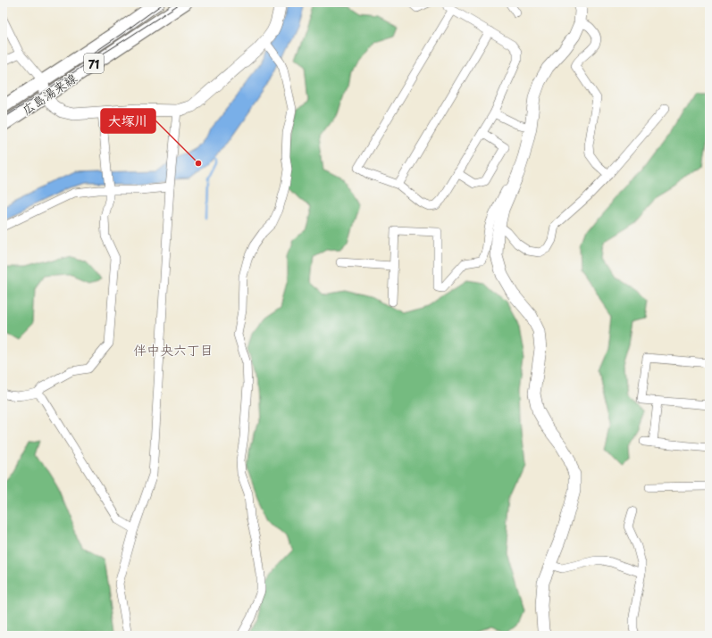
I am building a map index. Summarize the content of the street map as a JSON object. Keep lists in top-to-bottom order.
{
  "streets": {
    "main road": ["71", "広島湯来線"]
  },
  "districts": ["伴中央六丁目"],
  "places": ["大塚川"]
}
